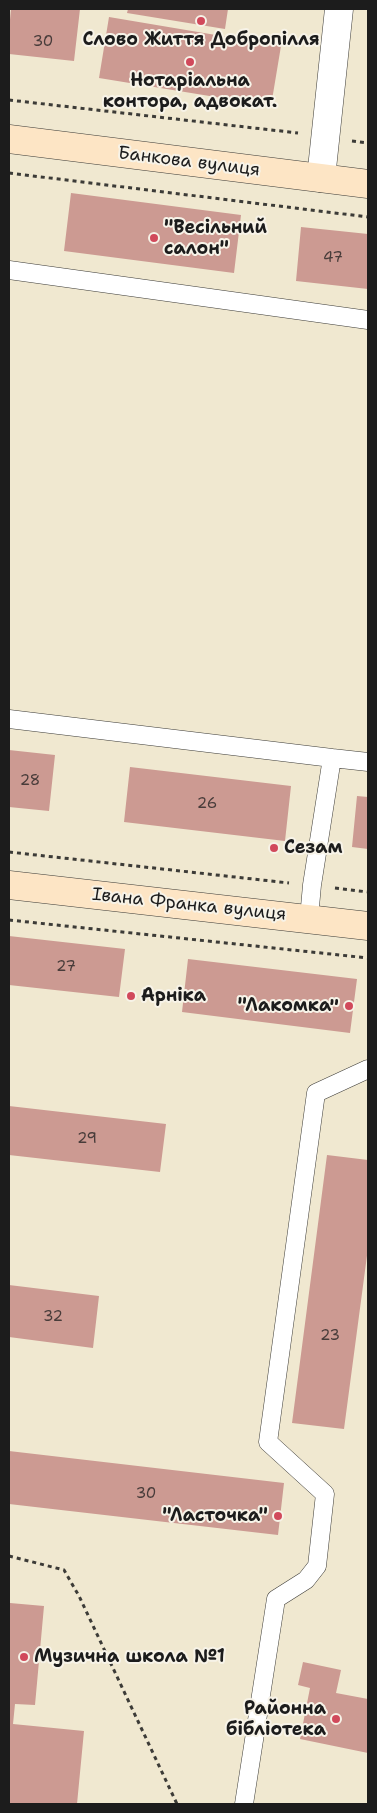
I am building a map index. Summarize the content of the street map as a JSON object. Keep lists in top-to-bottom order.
{
  "streets": {
    "street": ["Банкова вулиця", "Івана Франка вулиця"]
  },
  "places": [
    "Слово Життя Добропілля",
    "Нотаріальна контора, адвокат.",
    "\"Весільний салон\"",
    "Сезам",
    "Арніка",
    "\"Лакомка\"",
    "\"Ласточка\"",
    "Музична школа №1",
    "Районна бібліотека"
  ],
  "house_numbers": [
    "30",
    "47",
    "28",
    "26",
    "27",
    "29",
    "32",
    "23",
    "30"
  ]
}
